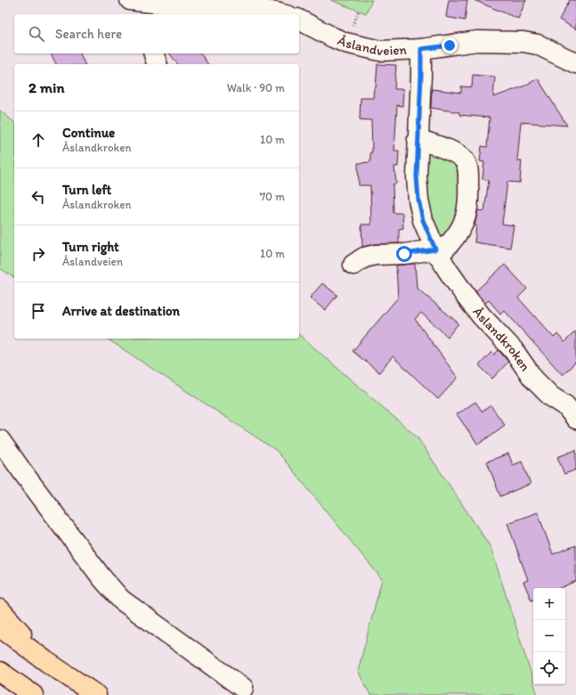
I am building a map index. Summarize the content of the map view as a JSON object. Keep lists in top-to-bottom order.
{
  "streets": {
    "street": ["Åslandveien", "Åslandkroken"]
  },
  "crossings": [
    ["Åslandveien", "Åslandkroken"]
  ],
  "page": {
    "search": "Search here",
    "heading": ["2 min", "Walk · 90 m"],
    "list": [
      ["Continue", "Åslandkroken", "10 m"],
      ["Turn left", "Åslandkroken", "70 m"],
      ["Turn right", "Åslandveien", "10 m"],
      "Arrive at destination"
    ],
    "map_buttons": ["+", "−"]
  }
}
